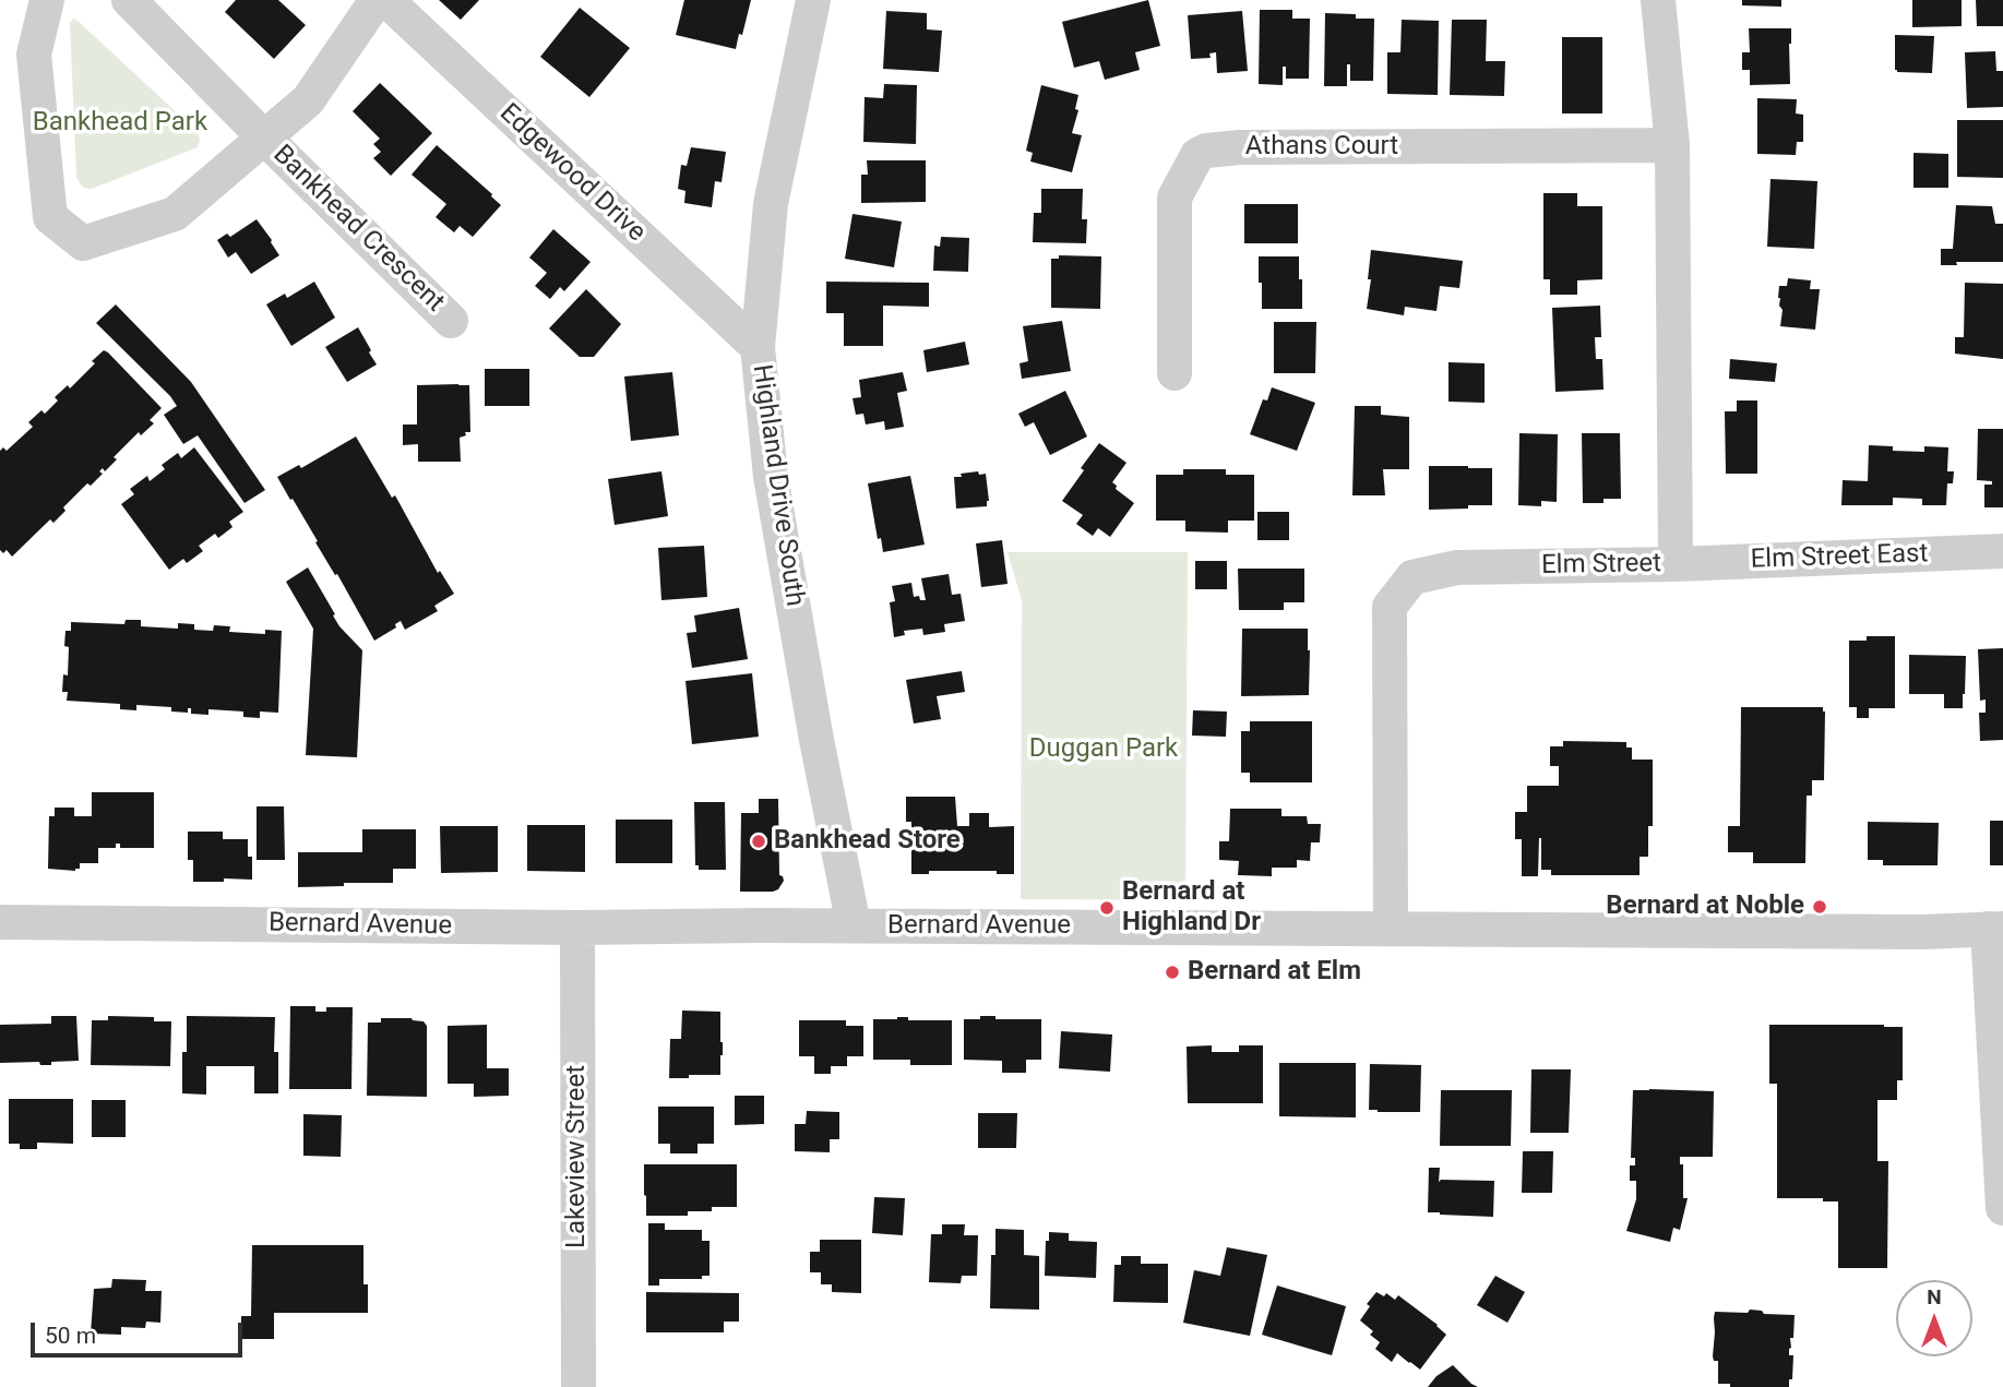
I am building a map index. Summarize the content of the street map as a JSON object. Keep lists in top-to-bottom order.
{
  "streets": {
    "street": [
      "Athans Court",
      "Edgewood Drive",
      "Bankhead Crescent",
      "Highland Drive South",
      "Elm Street East",
      "Elm Street",
      "Bernard Avenue",
      "Lakeview Street"
    ]
  },
  "crossings": [
    ["Athans Court", "Elm Street"],
    ["Edgewood Drive", "Highland Drive South"],
    ["Highland Drive South", "Bernard Avenue"],
    ["Elm Street East", "Elm Street"],
    ["Elm Street", "Bernard Avenue"],
    ["Bernard Avenue", "Lakeview Street"]
  ],
  "parks": ["Bankhead Park", "Duggan Park"],
  "places": [
    "Bankhead Store",
    "Bernard at Noble",
    "Bernard at Highland Dr",
    "Bernard at Elm"
  ],
  "scale_bar": "50 m",
  "north": "top"
}
